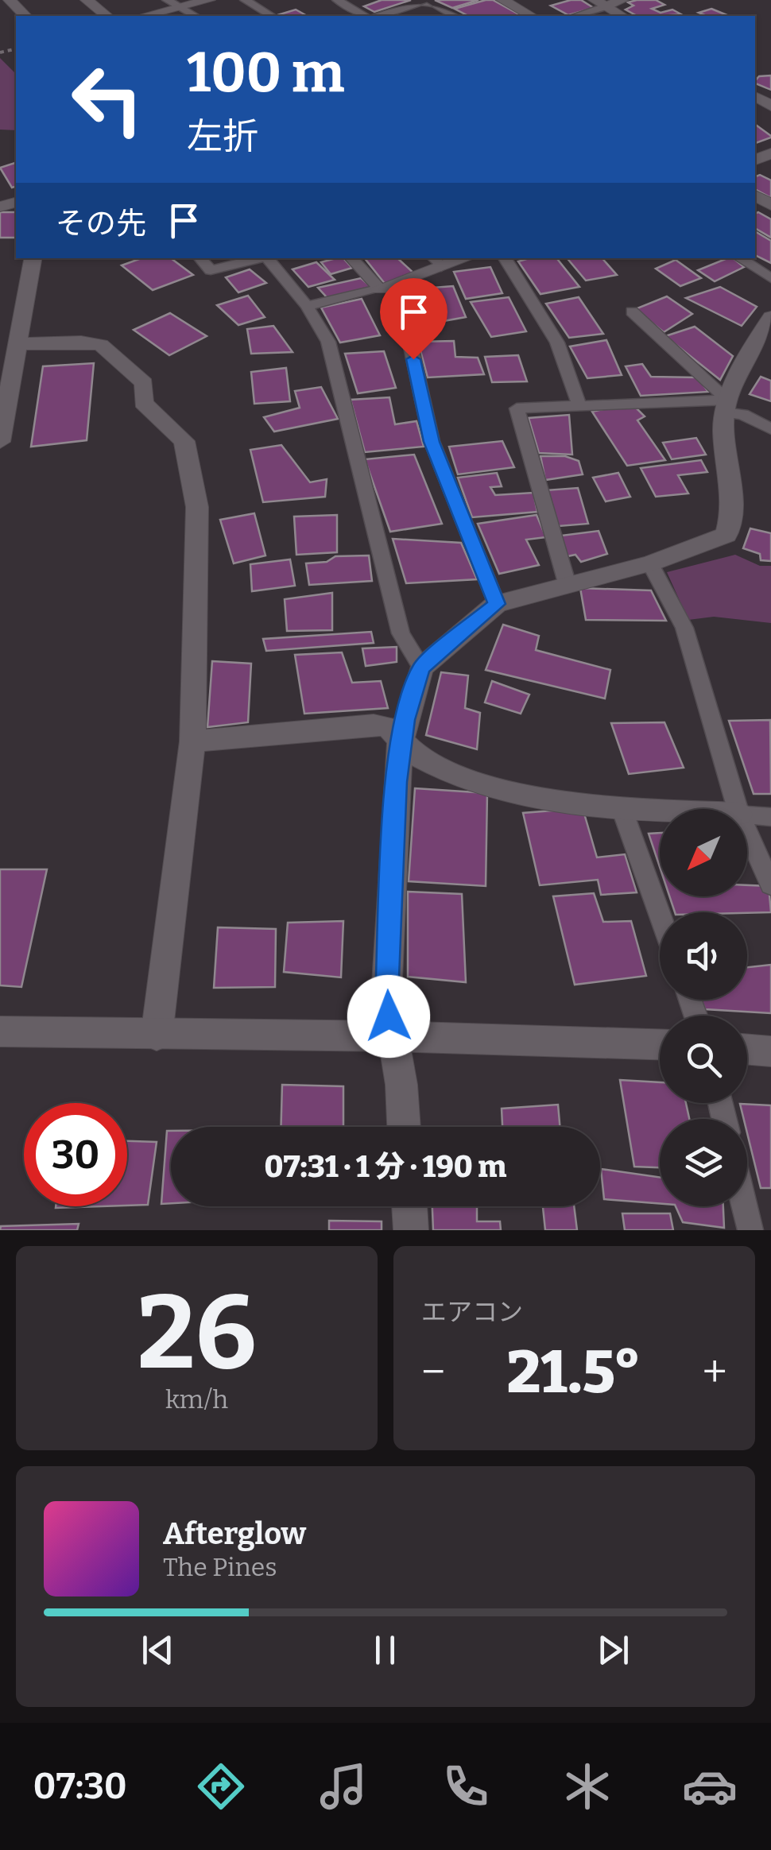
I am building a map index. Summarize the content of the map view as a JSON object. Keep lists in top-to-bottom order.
{
  "north": "bottom left",
  "page": {
    "turn": ["100 m", "左折"],
    "then": "その先",
    "limit": "30",
    "trip": "07:31 · 1 分 · 190 m",
    "tile": [
      ["26", "km/h"],
      "エアコン"
    ],
    "heat": ["−", "21.5°", "+"],
    "song": ["Afterglow", "The Pines"],
    "tabs": "07:30"
  }
}
